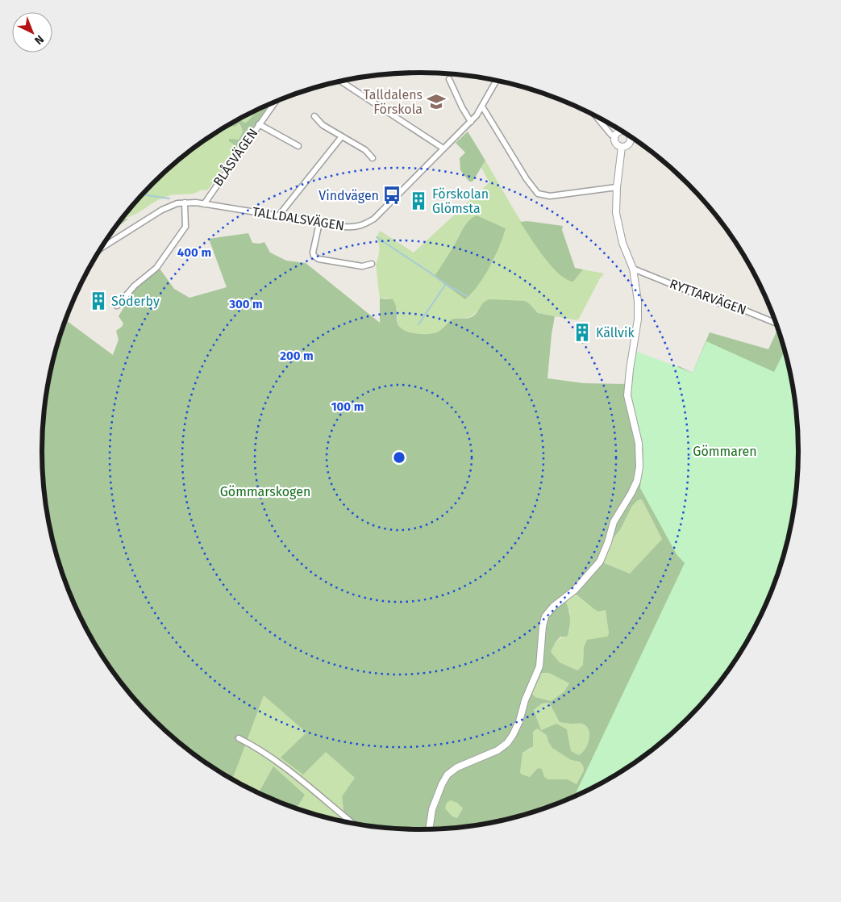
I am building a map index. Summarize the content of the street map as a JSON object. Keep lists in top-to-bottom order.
{
  "streets": {
    "street": ["BLÅSVÄGEN", "TALLDALSVÄGEN", "RYTTARVÄGEN"]
  },
  "crossings": [
    ["BLÅSVÄGEN", "TALLDALSVÄGEN"]
  ],
  "parks": ["Gömmaren", "Gömmarskogen"],
  "places": {
    "school or university": ["Talldalens Förskola"],
    "bus stop": ["Vindvägen"],
    "building": ["Förskolan Glömsta", "Söderby", "Källvik"]
  },
  "north": "bottom right",
  "rings": [
    "400 m",
    "300 m",
    "200 m",
    "100 m"
  ]
}
